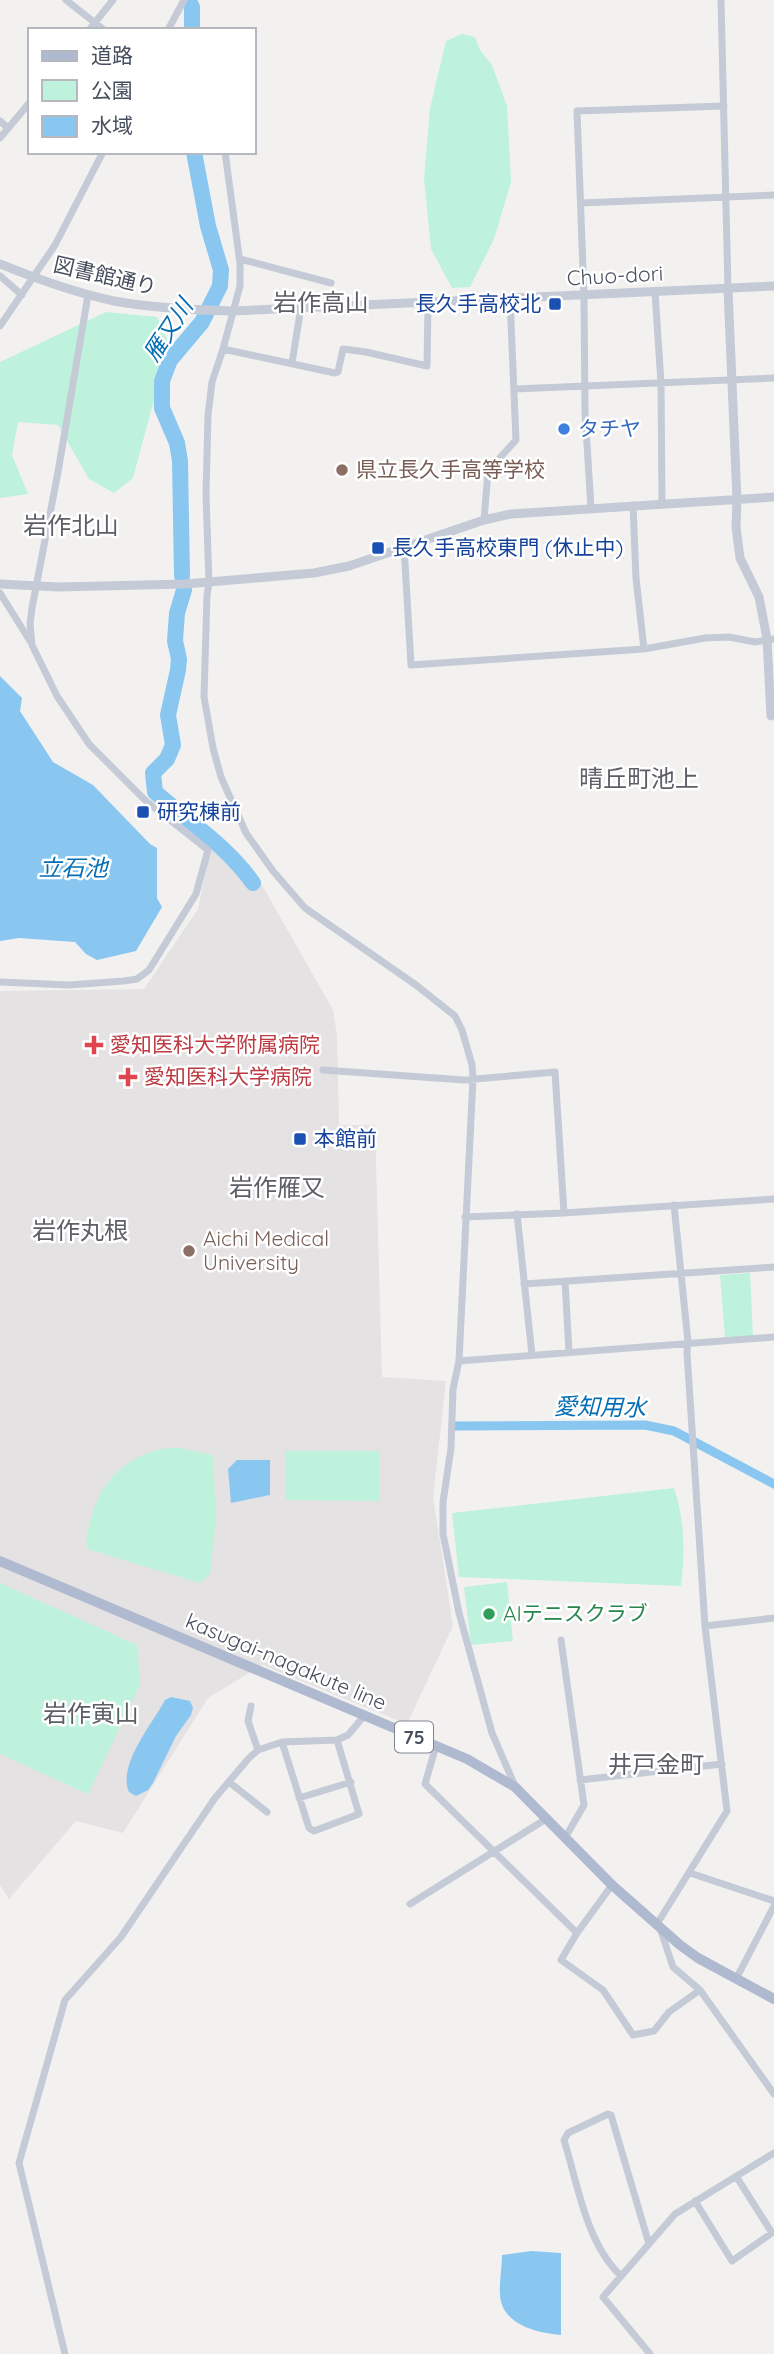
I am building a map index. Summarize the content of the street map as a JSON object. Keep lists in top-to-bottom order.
{
  "streets": {
    "main road": ["kasugai-nagakute line", "75"],
    "street": ["図書館通り", "Chuo-dori"]
  },
  "crossings": [
    ["図書館通り", "Chuo-dori"]
  ],
  "districts": [
    "岩作高山",
    "岩作北山",
    "晴丘町池上",
    "岩作雁又",
    "岩作丸根",
    "岩作寅山",
    "井戸金町"
  ],
  "water": ["雁又川", "立石池", "愛知用水"],
  "places": {
    "transit": [
      "長久手高校北",
      "長久手高校東門 (休止中)",
      "研究棟前",
      "本館前"
    ],
    "other": [
      "タチヤ",
      "県立長久手高等学校",
      "Aichi Medical University",
      "AIテニスクラブ"
    ],
    "health": ["愛知医科大学附属病院", "愛知医科大学病院"]
  },
  "legend": ["道路", "公園", "水域"]
}
